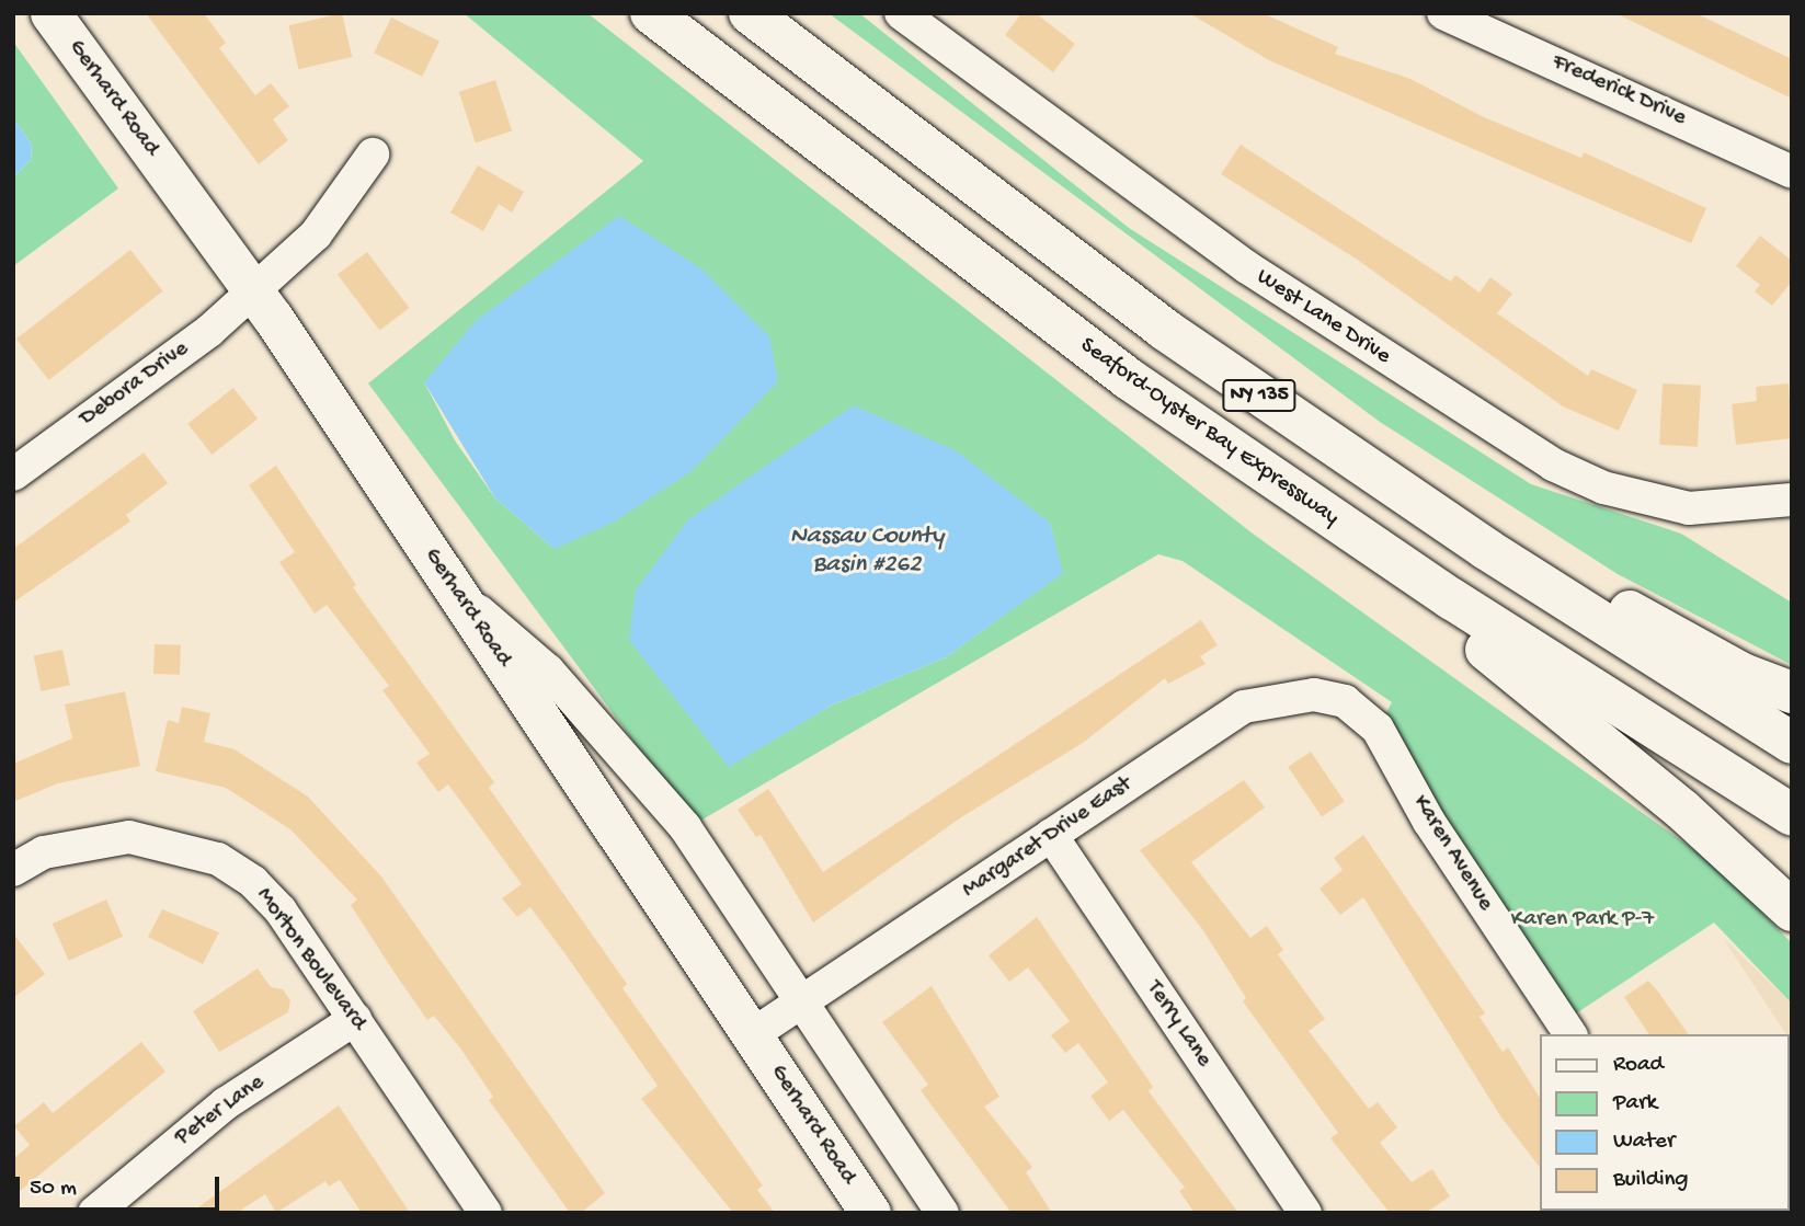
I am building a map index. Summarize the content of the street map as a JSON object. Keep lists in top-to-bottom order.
{
  "streets": {
    "highway": ["NY 135", "Seaford-Oyster Bay Expressway"],
    "street": [
      "Frederick Drive",
      "Gerhard Road",
      "West Lane Drive",
      "Debora Drive",
      "Margaret Drive East",
      "Karen Avenue",
      "Morton Boulevard",
      "Terry Lane",
      "Peter Lane"
    ]
  },
  "crossings": [
    ["Gerhard Road", "Debora Drive"],
    ["Gerhard Road", "Margaret Drive East"],
    ["Margaret Drive East", "Karen Avenue"],
    ["Margaret Drive East", "Terry Lane"],
    ["Morton Boulevard", "Peter Lane"]
  ],
  "water": ["Nassau County Basin #262"],
  "parks": ["Karen Park P-7"],
  "legend": [
    "Road",
    "Park",
    "Water",
    "Building"
  ],
  "scale_bar": "50 m"
}
